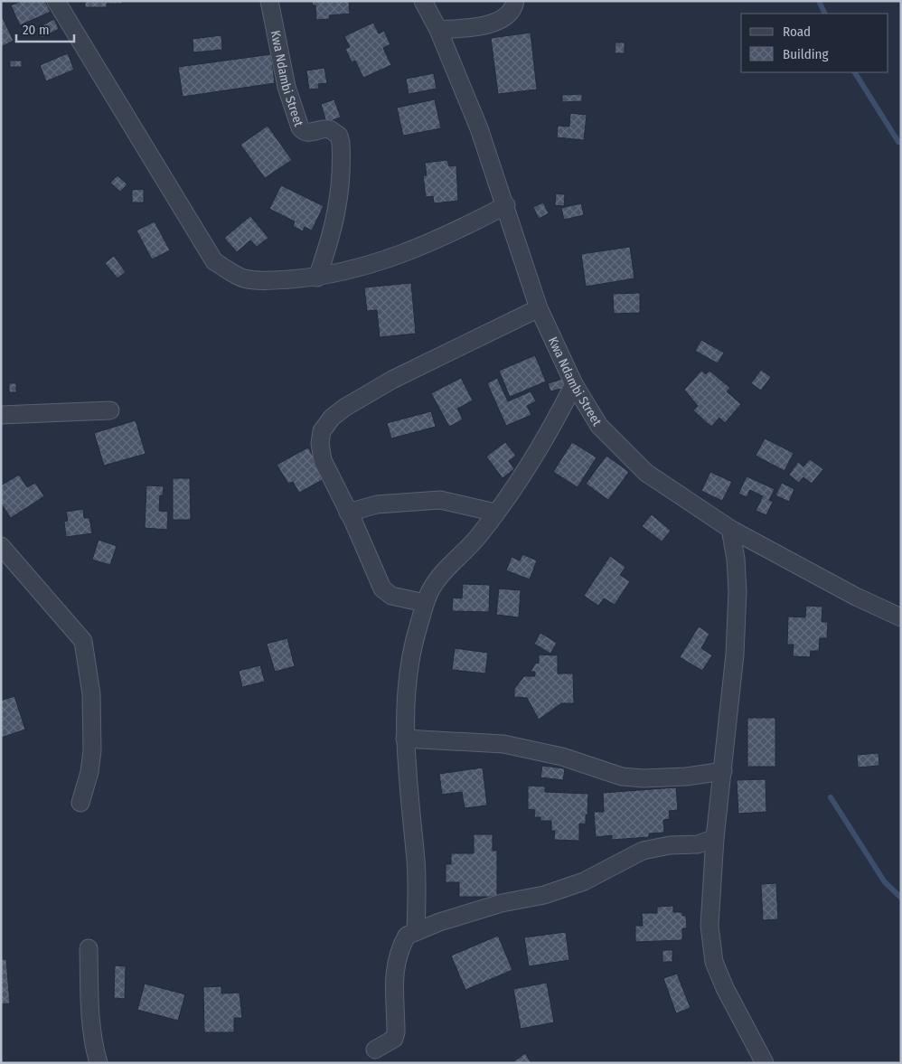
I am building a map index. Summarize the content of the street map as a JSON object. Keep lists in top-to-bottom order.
{
  "streets": {
    "street": ["Kwa Ndambi Street"]
  },
  "legend": ["Road", "Building"],
  "scale_bar": "20 m"
}
